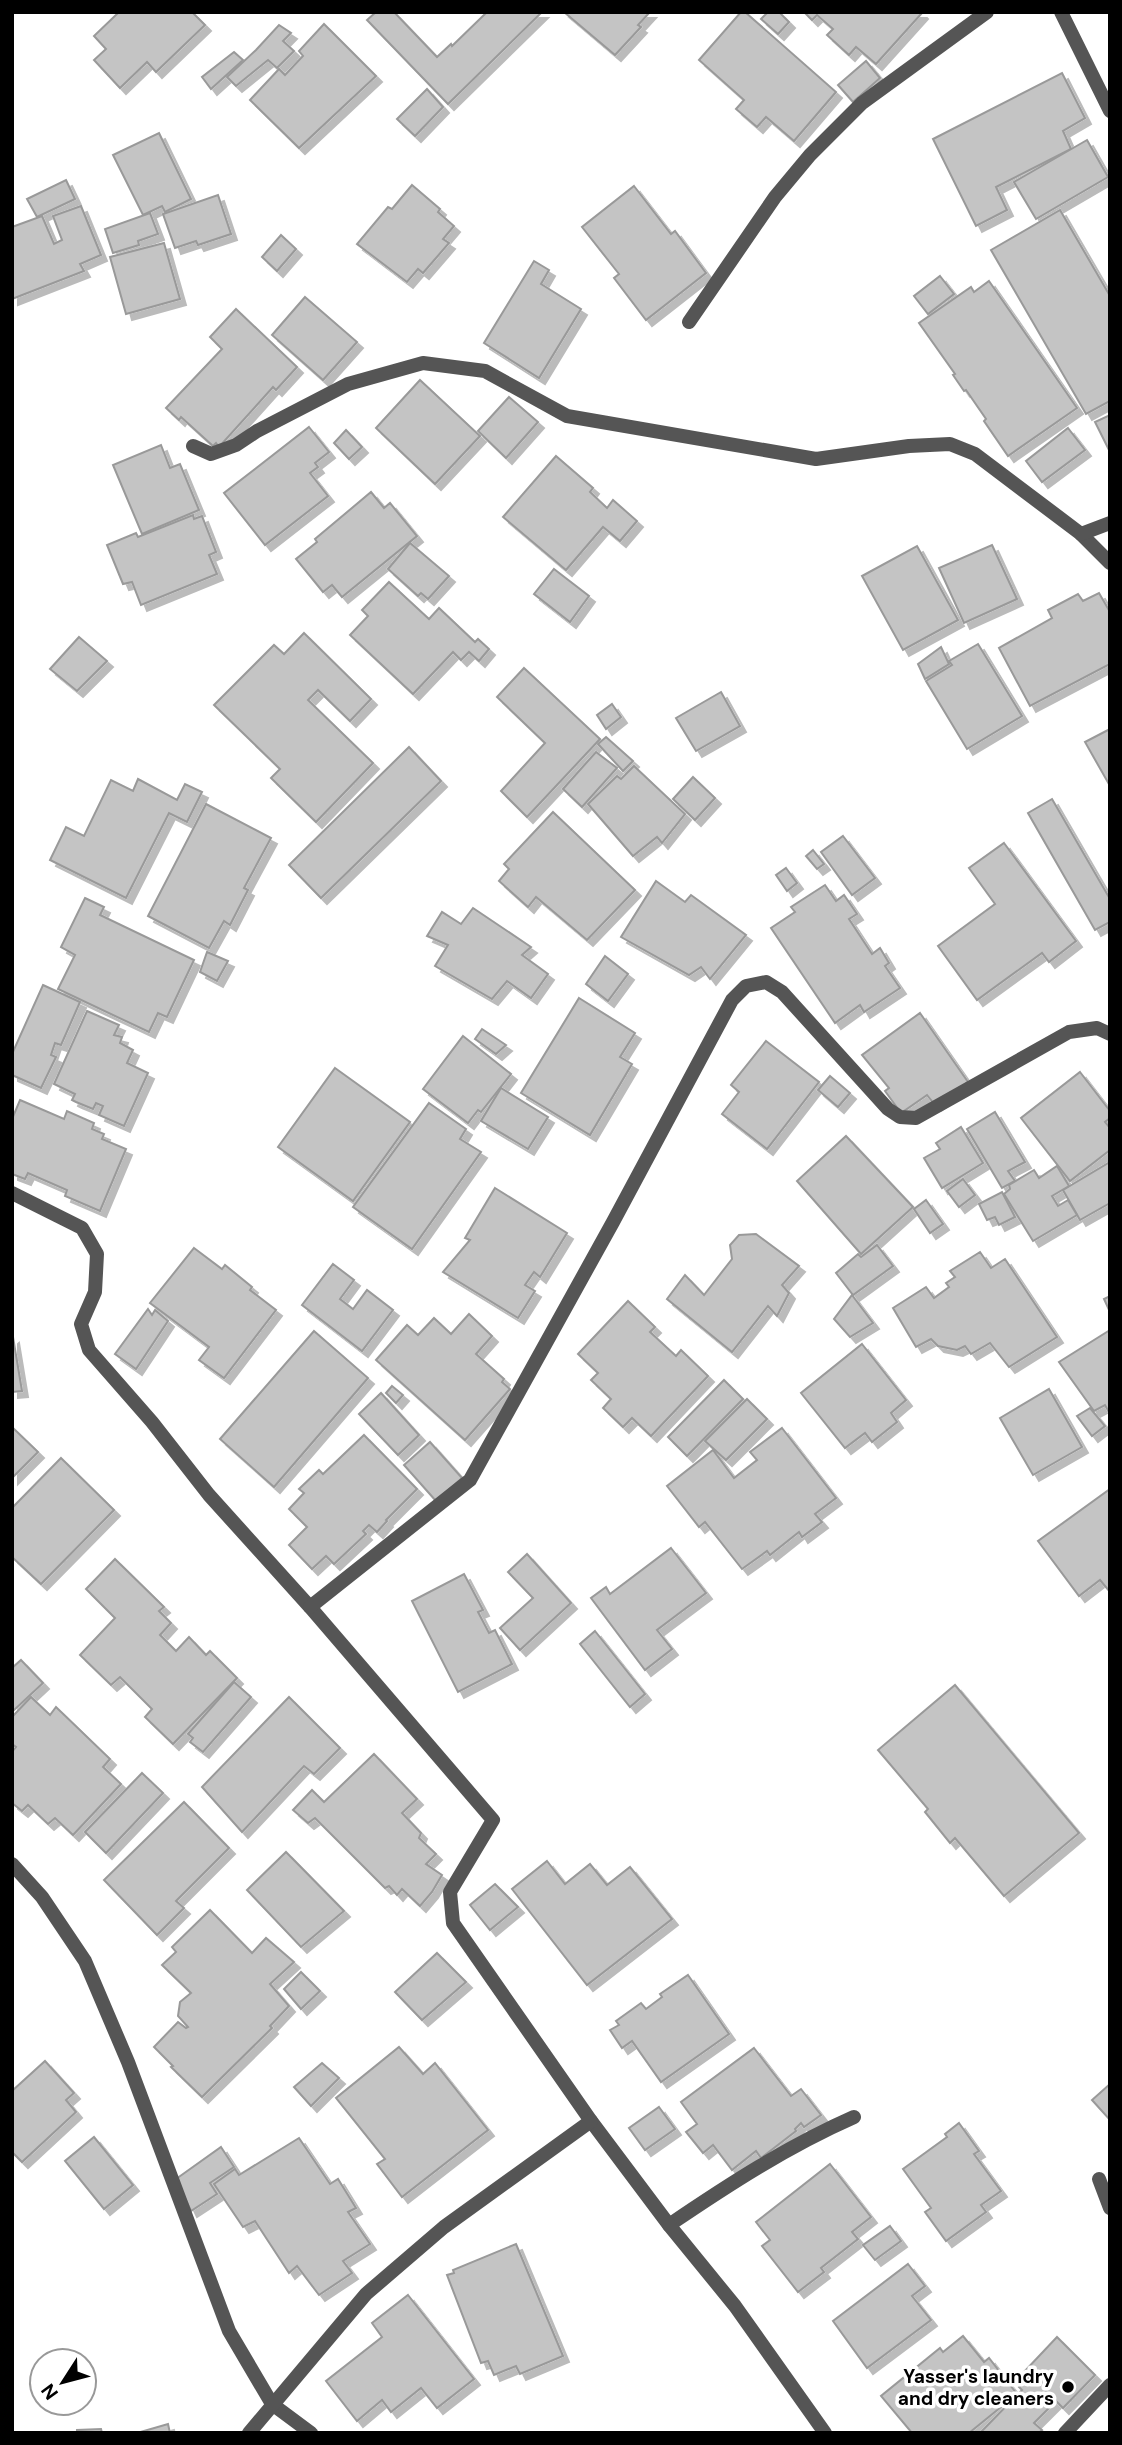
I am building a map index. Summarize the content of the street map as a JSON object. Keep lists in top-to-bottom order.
{
  "places": ["Yasser's laundry and dry cleaners"],
  "north": "bottom left"
}
